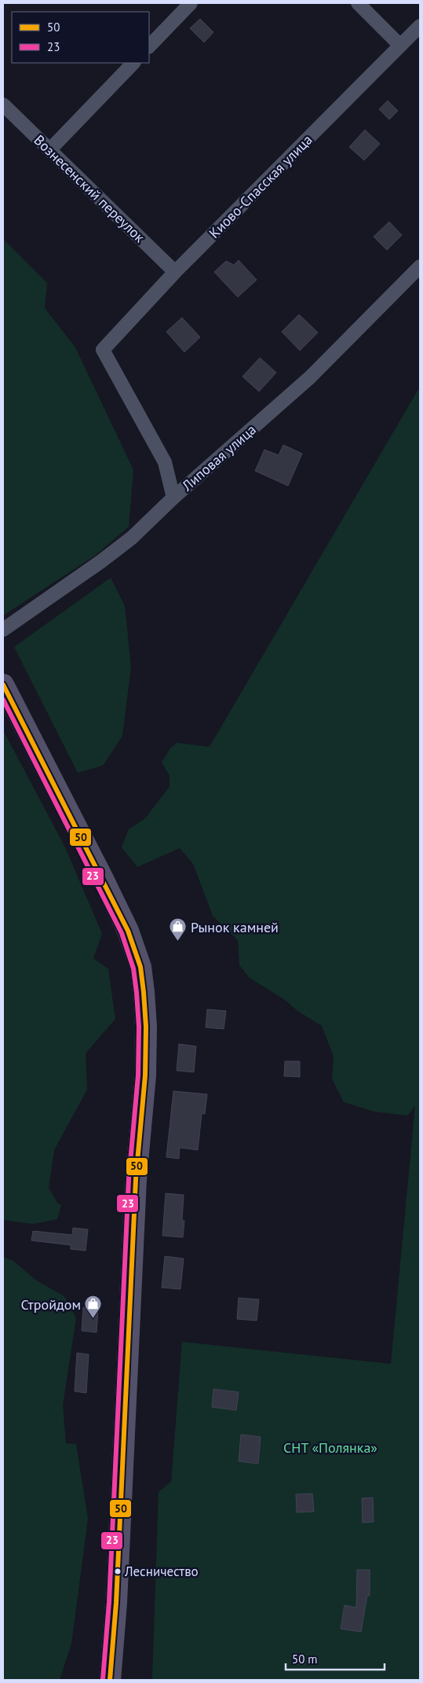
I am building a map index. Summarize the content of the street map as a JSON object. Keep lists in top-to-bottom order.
{
  "streets": {
    "street": ["Киово-Спасская улица", "Вознесенский переулок", "Липовая улица"]
  },
  "crossings": [
    ["Киово-Спасская улица", "Вознесенский переулок"],
    ["Киово-Спасская улица", "Липовая улица"]
  ],
  "parks": ["СНТ «Полянка»"],
  "places": {
    "shop": ["Рынок камней", "Стройдом"],
    "other": ["Лесничество"]
  },
  "lines": ["transit line 50", "transit line 23"],
  "legend": ["50", "23"],
  "scale_bar": "50 m"
}
